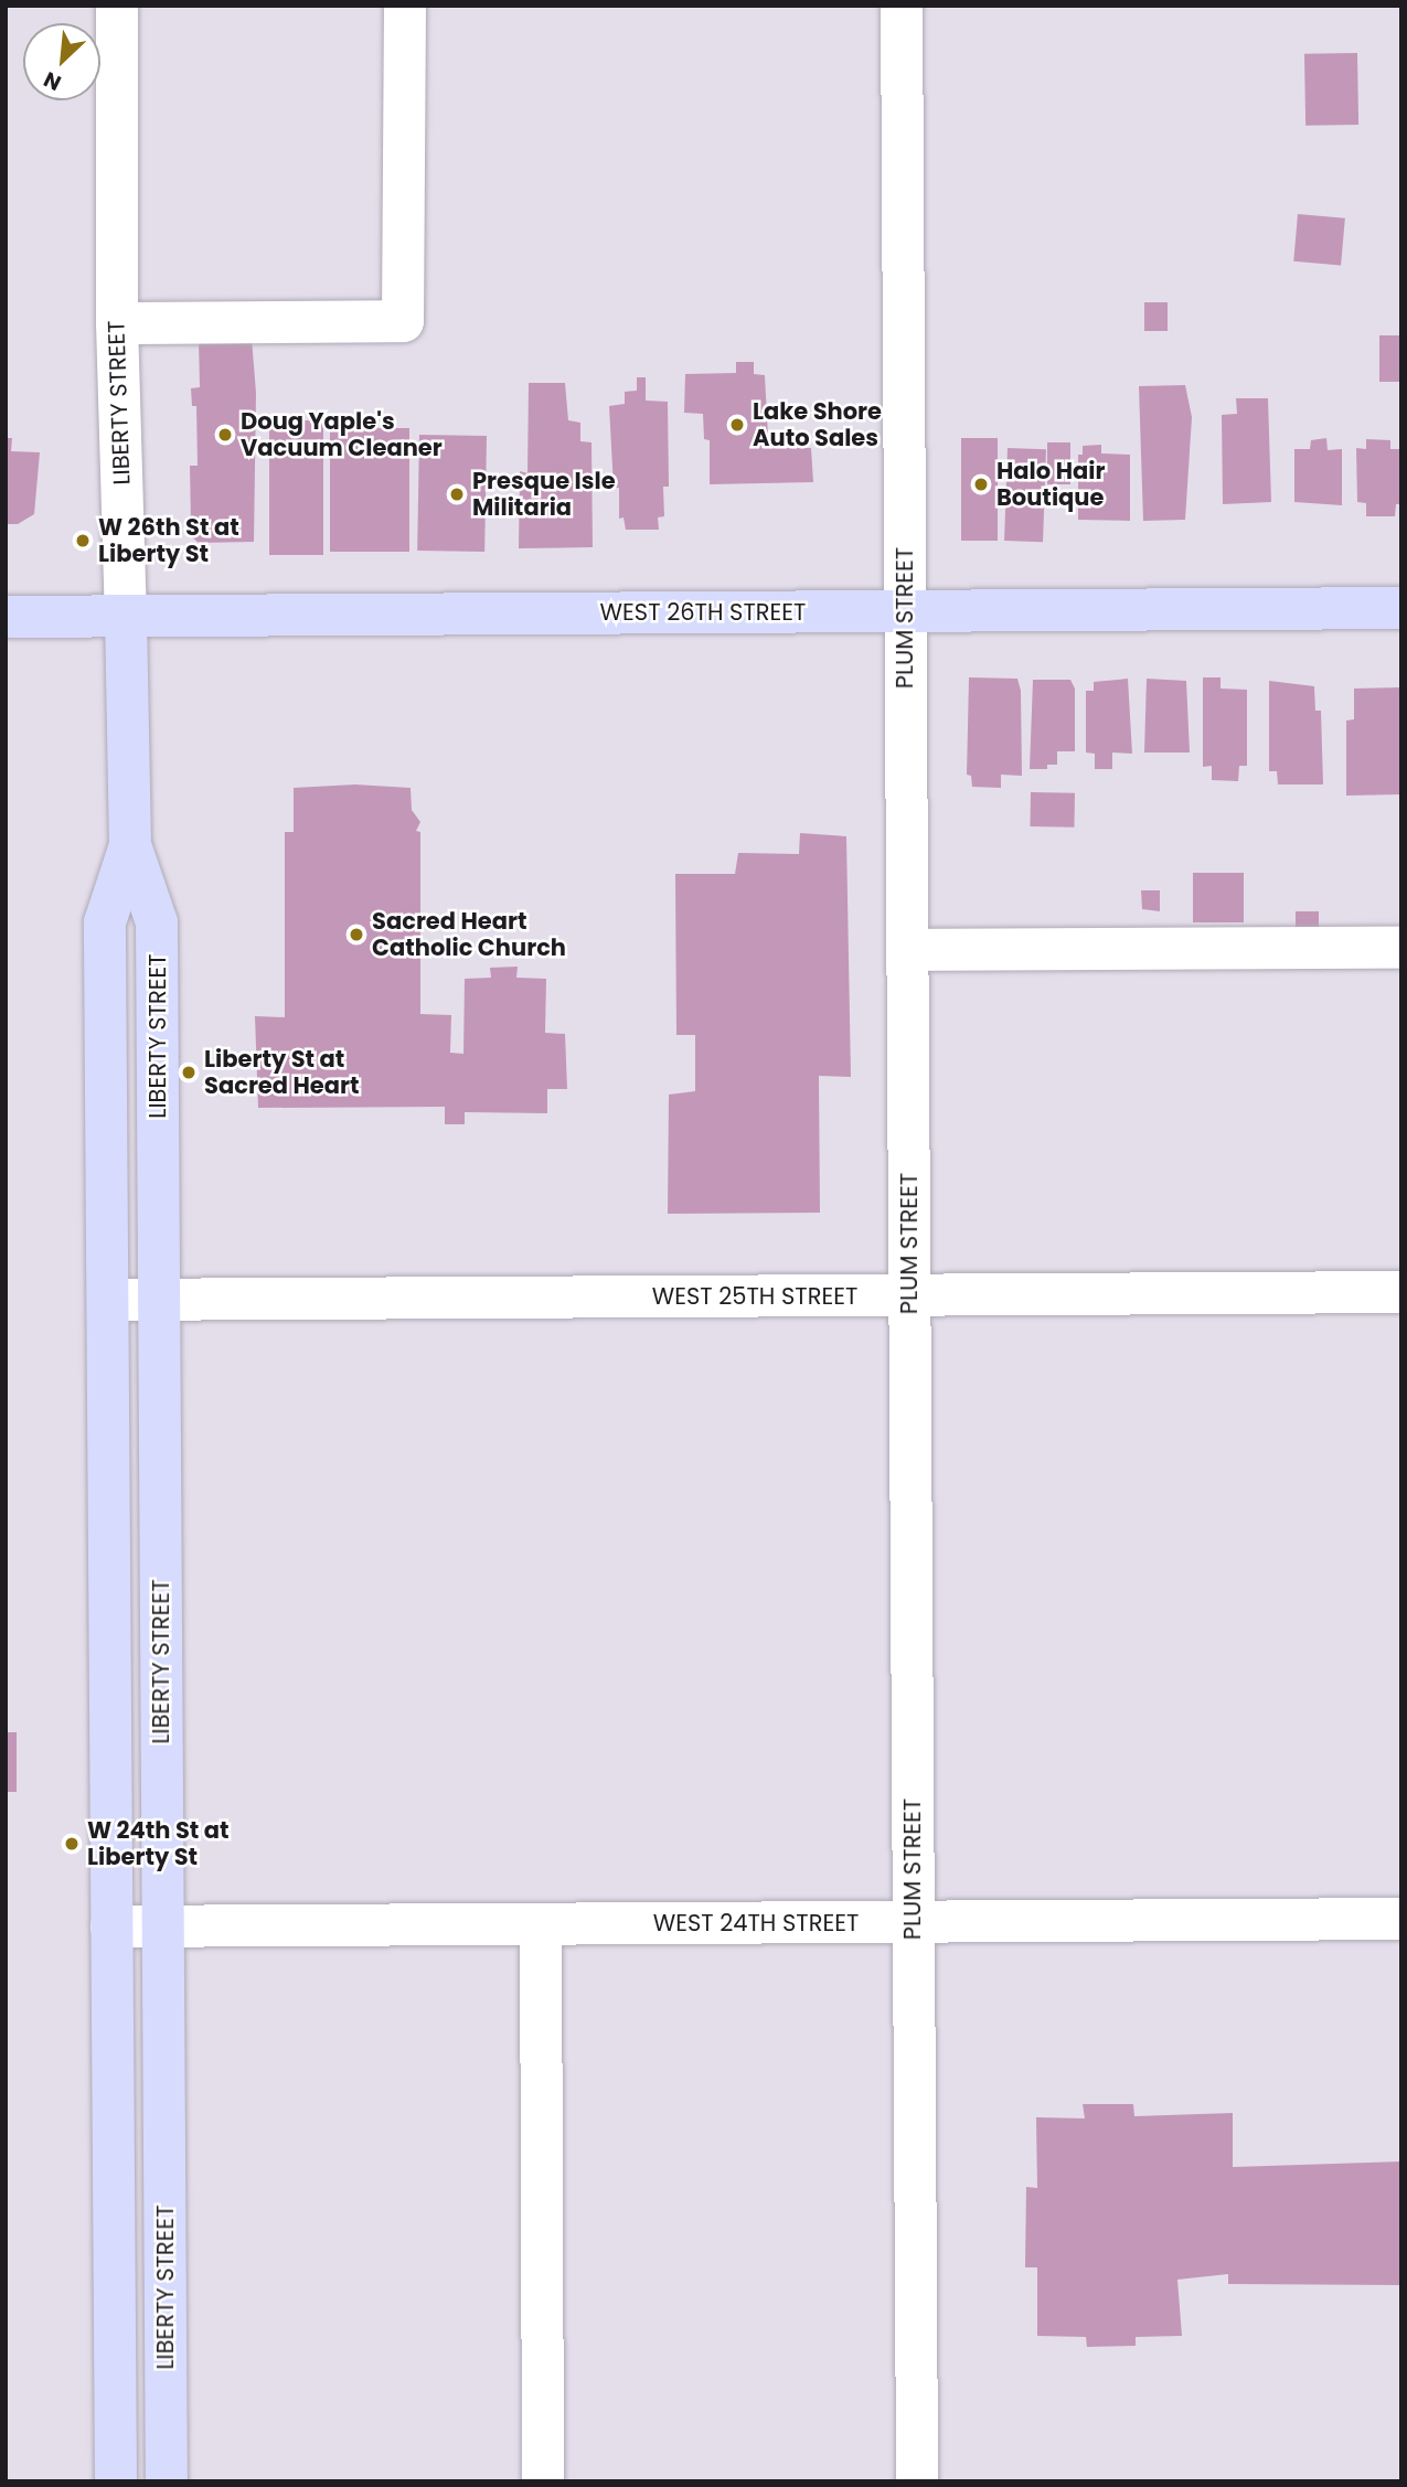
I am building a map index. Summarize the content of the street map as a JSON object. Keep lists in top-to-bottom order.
{
  "streets": {
    "main road": ["LIBERTY STREET", "WEST 26TH STREET"],
    "street": ["PLUM STREET", "WEST 25TH STREET", "WEST 24TH STREET"]
  },
  "crossings": [
    ["LIBERTY STREET", "WEST 26TH STREET"],
    ["LIBERTY STREET", "WEST 25TH STREET"],
    ["LIBERTY STREET", "WEST 24TH STREET"],
    ["WEST 26TH STREET", "PLUM STREET"],
    ["PLUM STREET", "WEST 25TH STREET"],
    ["PLUM STREET", "WEST 24TH STREET"]
  ],
  "places": [
    "Lake Shore Auto Sales",
    "Doug Yaple's Vacuum Cleaner",
    "Halo Hair Boutique",
    "Presque Isle Militaria",
    "W 26th St at Liberty St",
    "Sacred Heart Catholic Church",
    "Liberty St at Sacred Heart",
    "W 24th St at Liberty St"
  ],
  "north": "bottom left"
}
